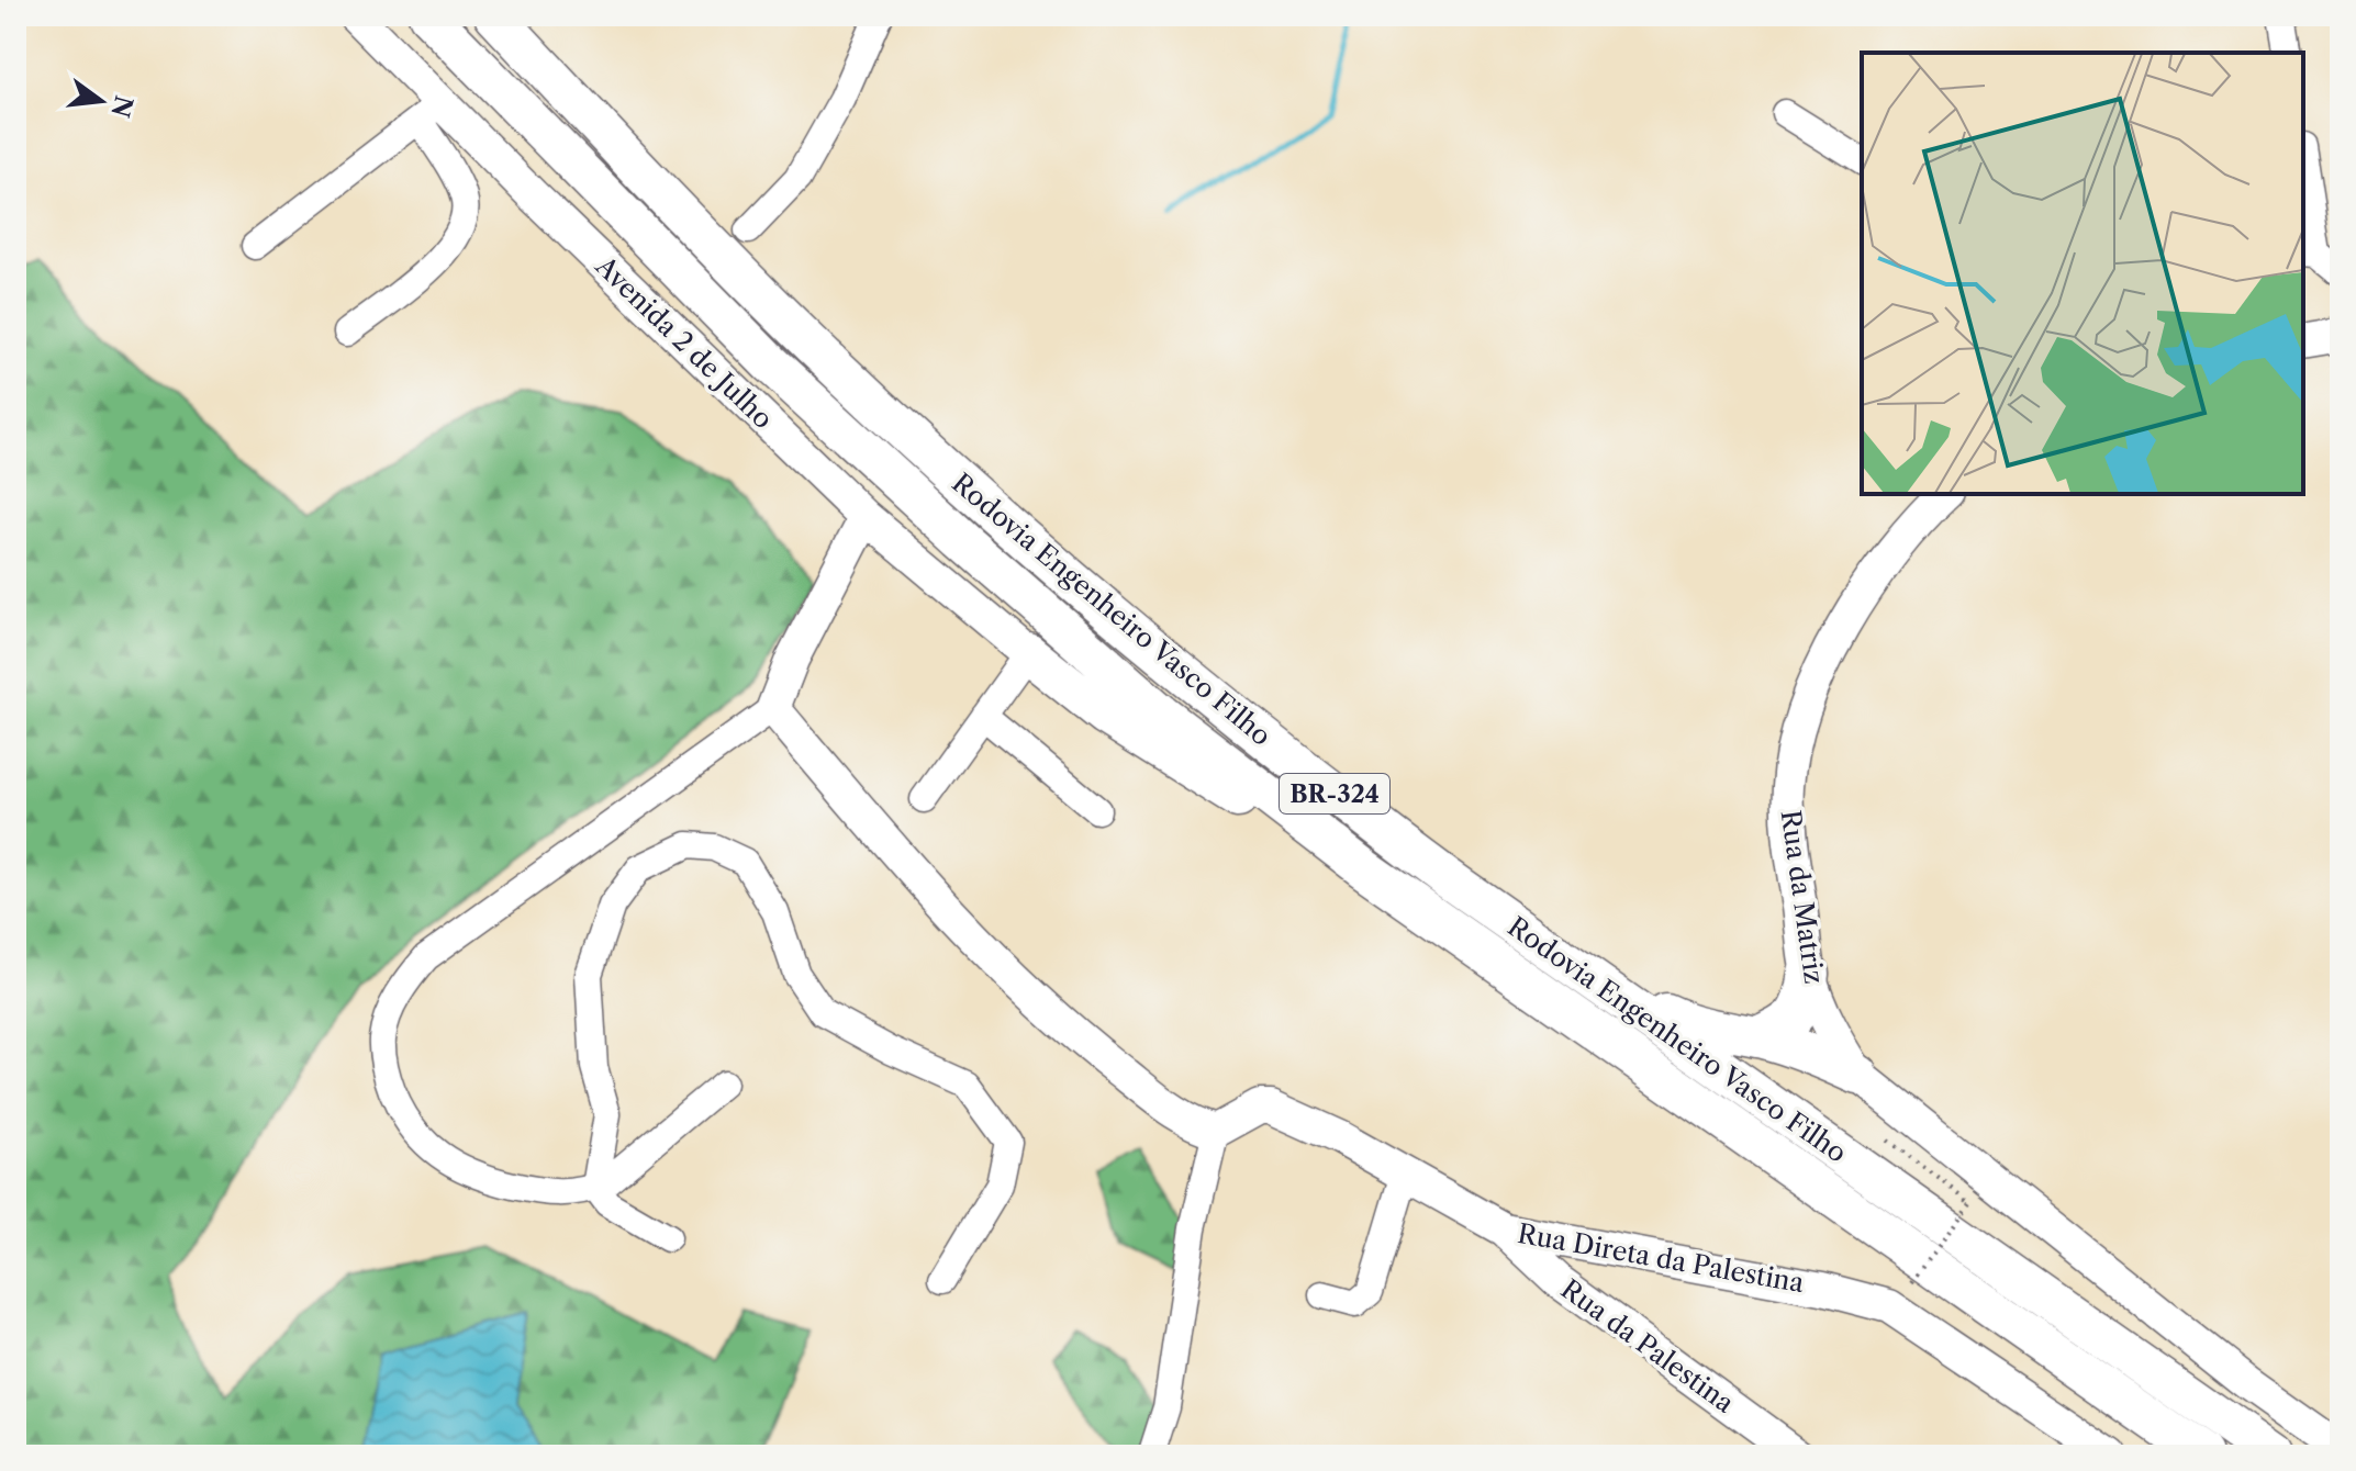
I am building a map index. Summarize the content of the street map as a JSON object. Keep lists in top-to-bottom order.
{
  "streets": {
    "highway": ["Rodovia Engenheiro Vasco Filho", "BR-324"],
    "main road": [
      "Avenida 2 de Julho",
      "Rua da Matriz",
      "Rua Direta da Palestina",
      "Rua da Palestina"
    ]
  },
  "crossings": [
    ["Rua Direta da Palestina", "Rua da Palestina"]
  ],
  "north": "right"
}
